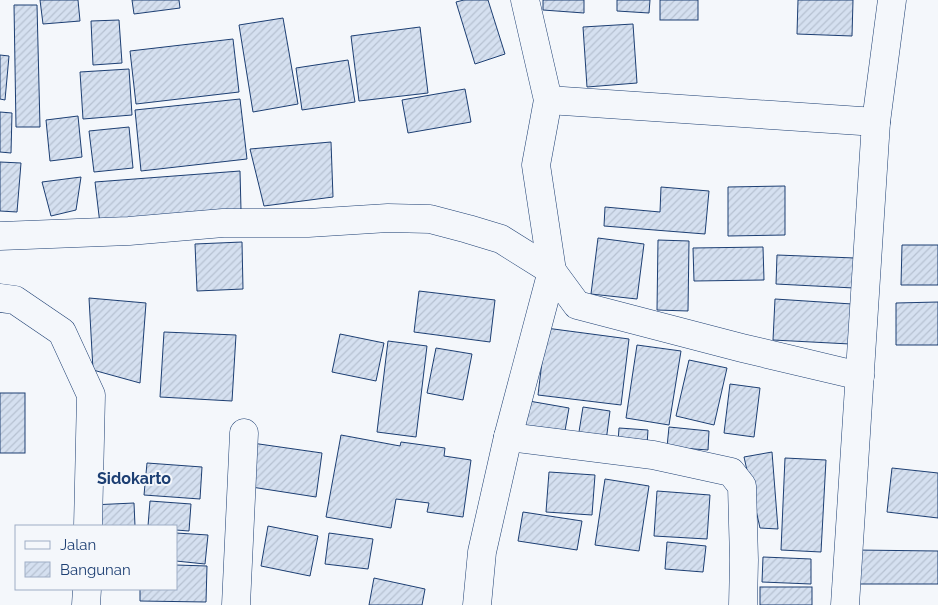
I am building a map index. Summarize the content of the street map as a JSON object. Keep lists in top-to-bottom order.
{
  "districts": ["Sidokarto"],
  "legend": ["Jalan", "Bangunan"]
}
